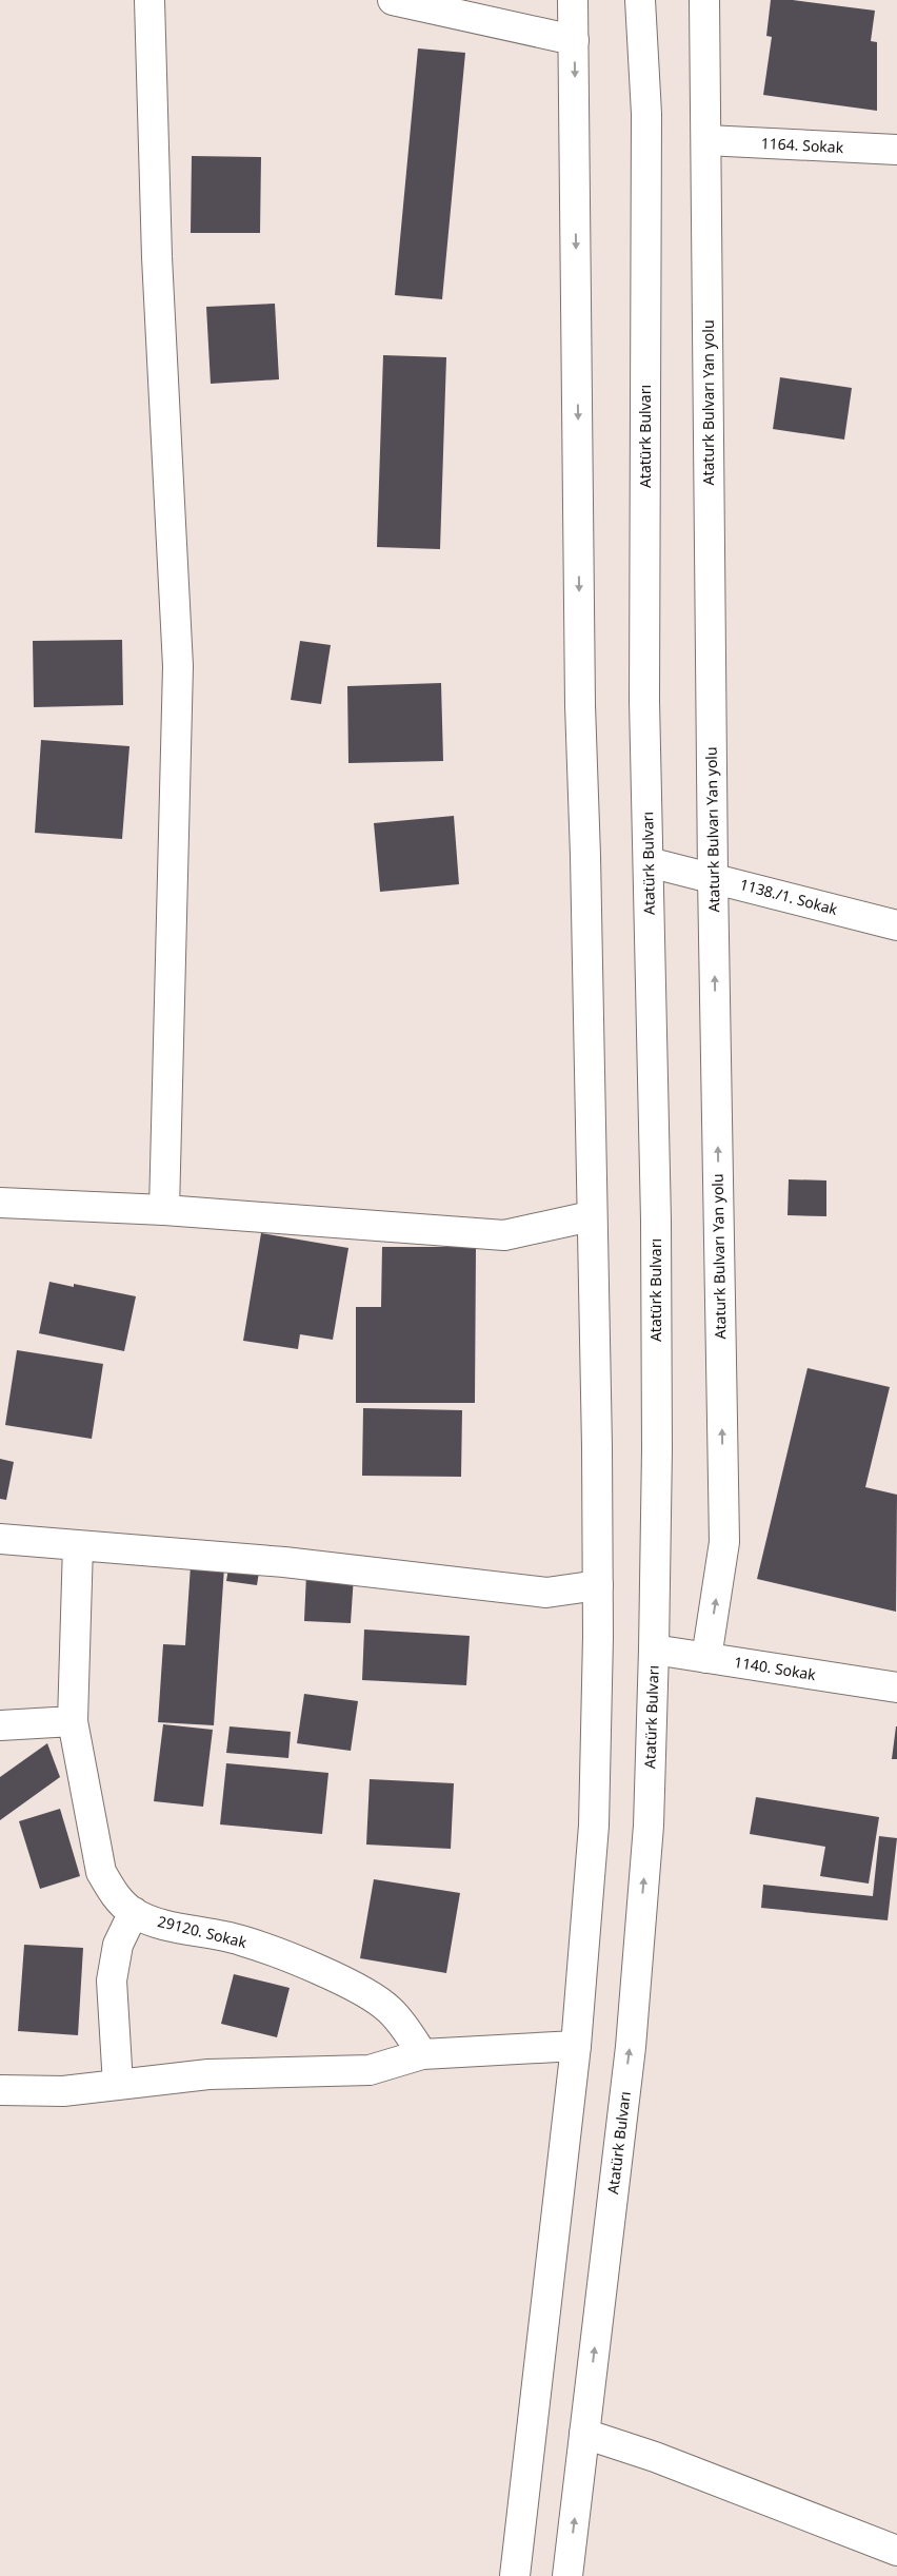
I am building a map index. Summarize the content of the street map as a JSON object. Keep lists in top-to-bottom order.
{
  "streets": {
    "main road": [
      "1164. Sokak",
      "Ataturk Bulvarı Yan yolu",
      "Atatürk Bulvarı",
      "1138./1. Sokak",
      "1140. Sokak",
      "29120. Sokak"
    ]
  },
  "crossings": [
    ["1164. Sokak", "Ataturk Bulvarı Yan yolu"],
    ["Ataturk Bulvarı Yan yolu", "1138./1. Sokak"],
    ["Ataturk Bulvarı Yan yolu", "1140. Sokak"],
    ["Atatürk Bulvarı", "1138./1. Sokak"],
    ["Atatürk Bulvarı", "1140. Sokak"]
  ]
}
